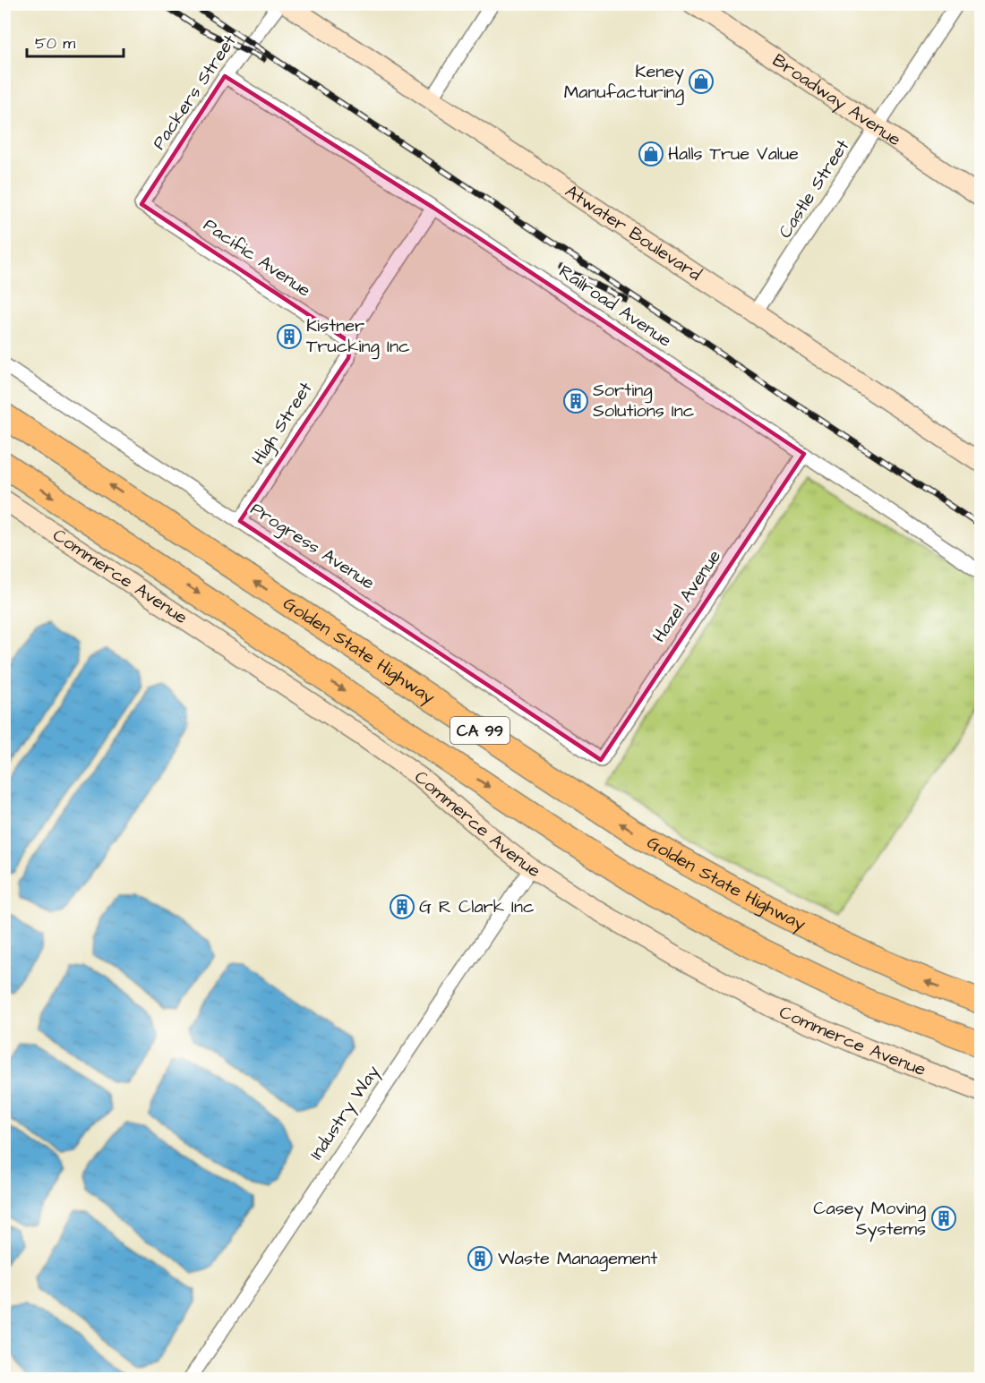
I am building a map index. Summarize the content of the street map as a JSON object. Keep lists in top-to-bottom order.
{
  "streets": {
    "highway": ["Golden State Highway", "CA 99"],
    "street": [
      "Packers Street",
      "Broadway Avenue",
      "Castle Street",
      "Atwater Boulevard",
      "Pacific Avenue",
      "Railroad Avenue",
      "High Street",
      "Progress Avenue",
      "Commerce Avenue",
      "Hazel Avenue",
      "Industry Way"
    ]
  },
  "crossings": [
    ["Packers Street", "Pacific Avenue"],
    ["Packers Street", "Railroad Avenue"],
    ["Broadway Avenue", "Castle Street"],
    ["Castle Street", "Atwater Boulevard"],
    ["Pacific Avenue", "High Street"],
    ["Railroad Avenue", "High Street"],
    ["Railroad Avenue", "Hazel Avenue"],
    ["High Street", "Progress Avenue"],
    ["Progress Avenue", "Hazel Avenue"],
    ["Commerce Avenue", "Industry Way"]
  ],
  "places": {
    "shop": ["Keney Manufacturing", "Halls True Value"],
    "building": [
      "Kistner Trucking Inc",
      "Sorting Solutions Inc",
      "G R Clark Inc",
      "Casey Moving Systems",
      "Waste Management"
    ]
  },
  "scale_bar": "50 m"
}
